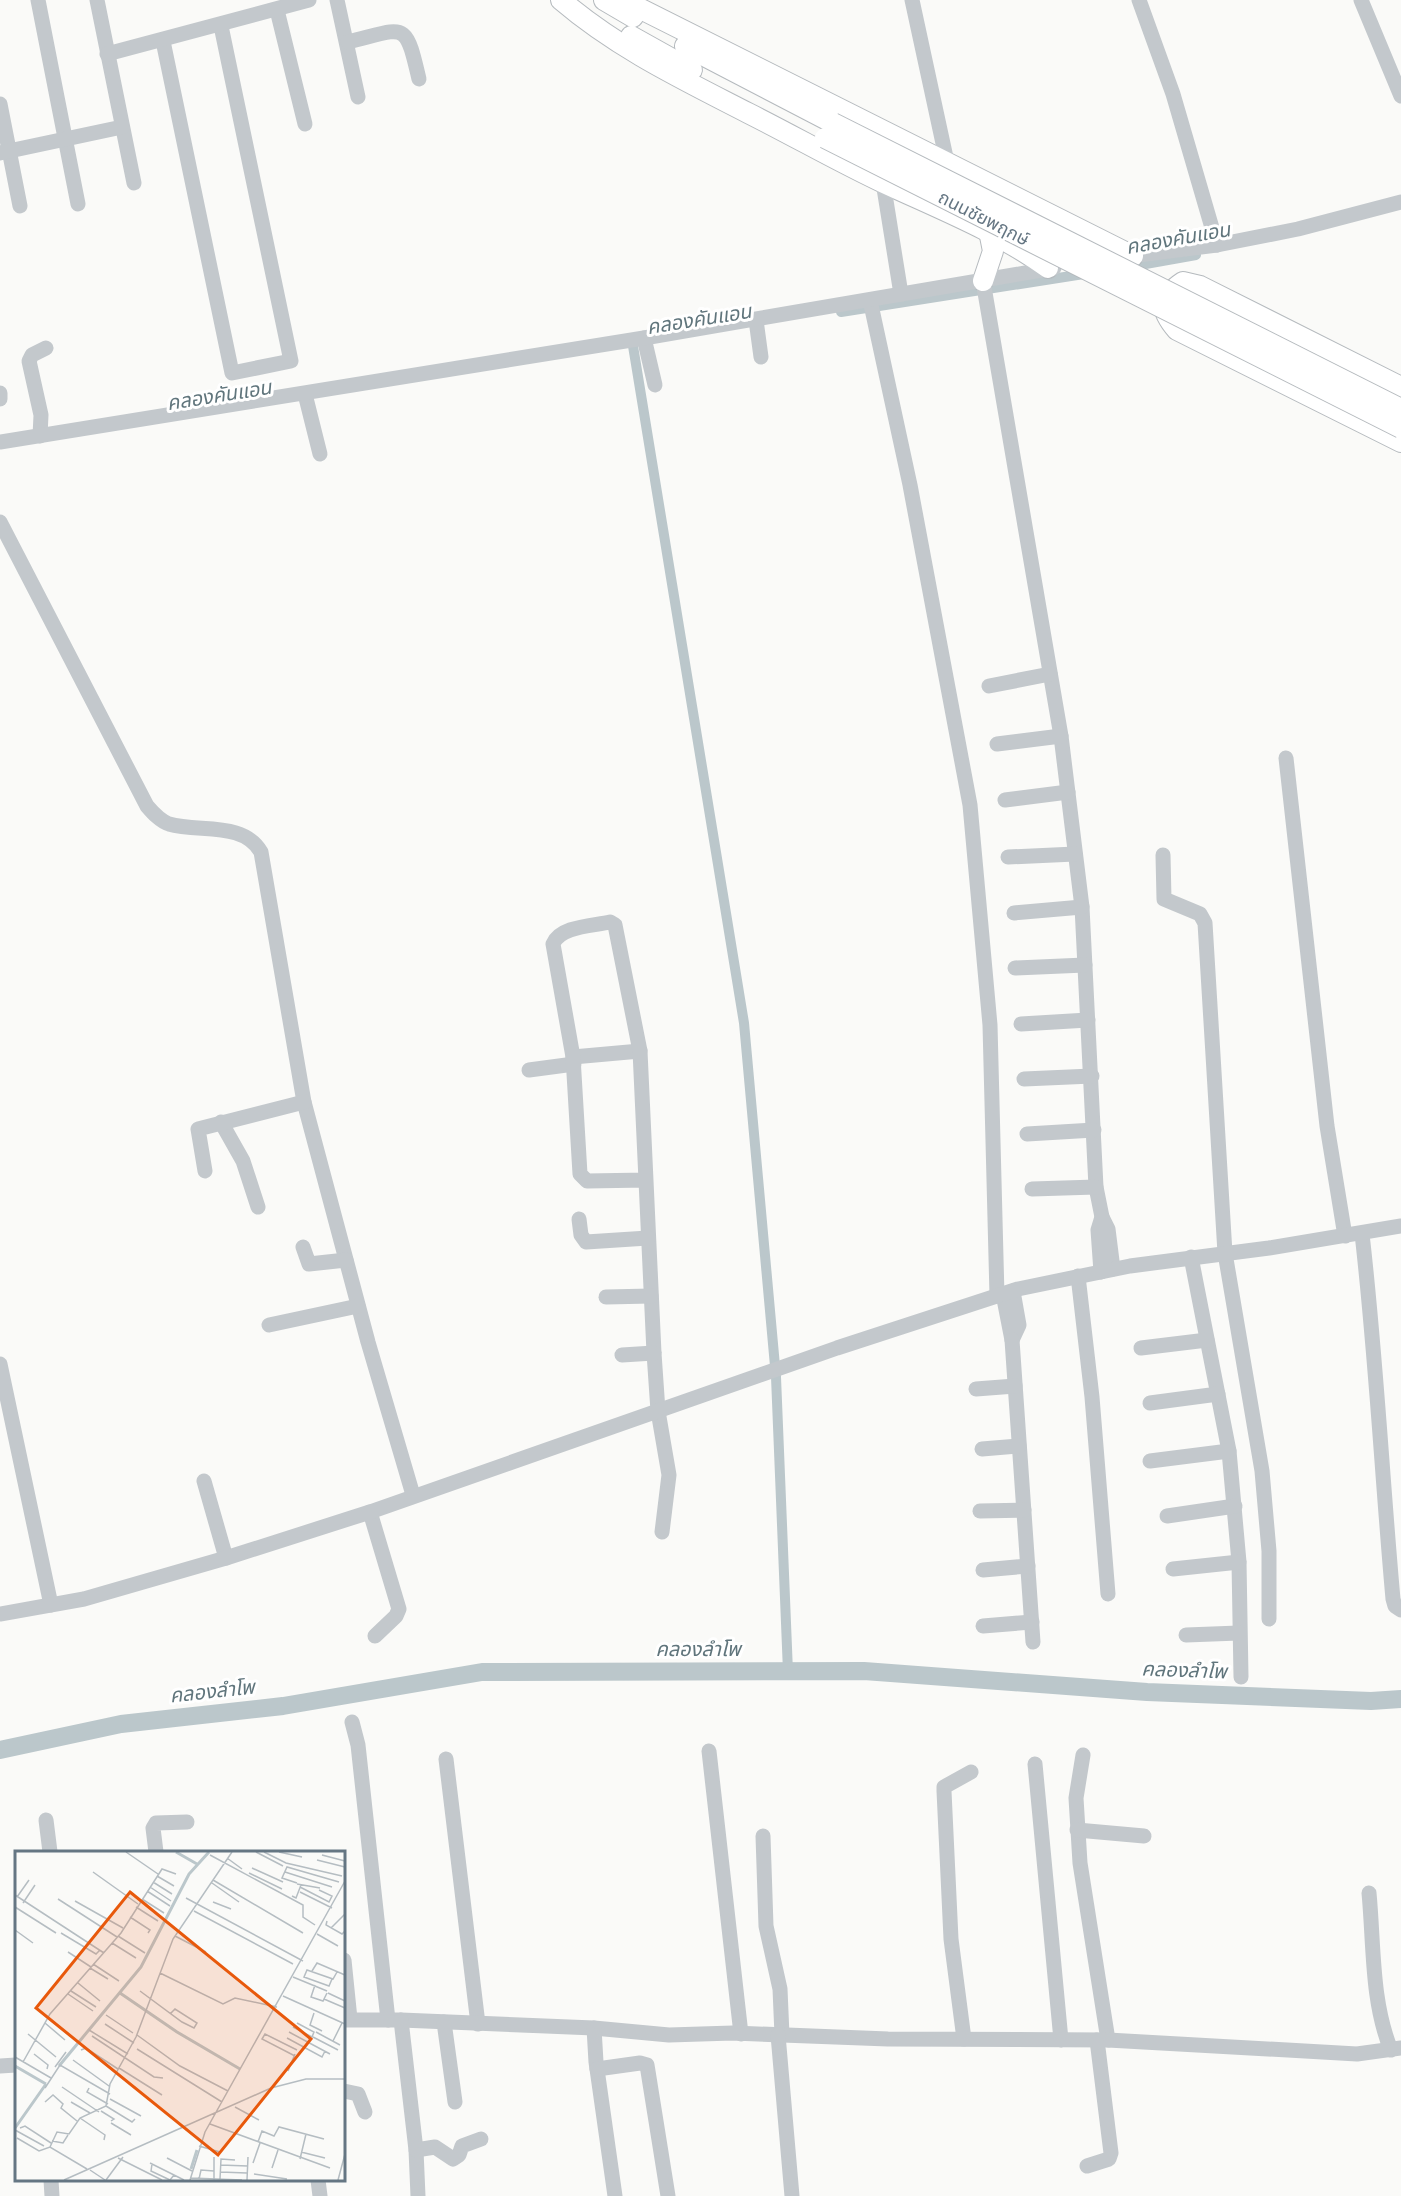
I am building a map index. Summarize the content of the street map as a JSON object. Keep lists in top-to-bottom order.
{
  "streets": {
    "main road": ["ถนนชัยพฤกษ์"]
  },
  "water": ["คลองคันแอน", "คลองลำโพ"]
}
